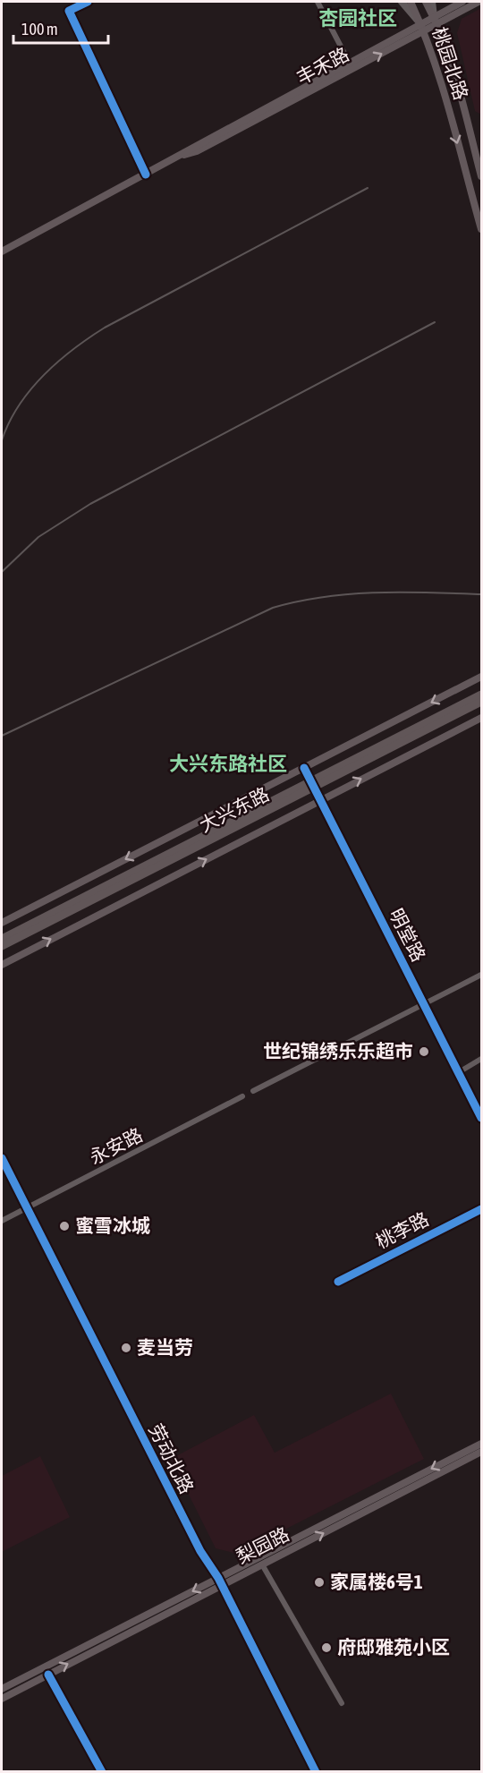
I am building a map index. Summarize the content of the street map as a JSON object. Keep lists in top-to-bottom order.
{
  "streets": {
    "main road": [
      "桃园北路",
      "丰禾路",
      "大兴东路",
      "梨园路"
    ],
    "street": [
      "明堂路",
      "永安路",
      "桃李路",
      "劳动北路"
    ]
  },
  "crossings": [
    ["桃园北路", "丰禾路"],
    ["大兴东路", "明堂路"],
    ["永安路", "劳动北路"],
    ["劳动北路", "梨园路"]
  ],
  "districts": ["杏园社区", "大兴东路社区"],
  "places": [
    "世纪锦绣乐乐超市",
    "蜜雪冰城",
    "麦当劳",
    "家属楼6号1",
    "府邸雅苑小区"
  ],
  "scale_bar": "100 m"
}
